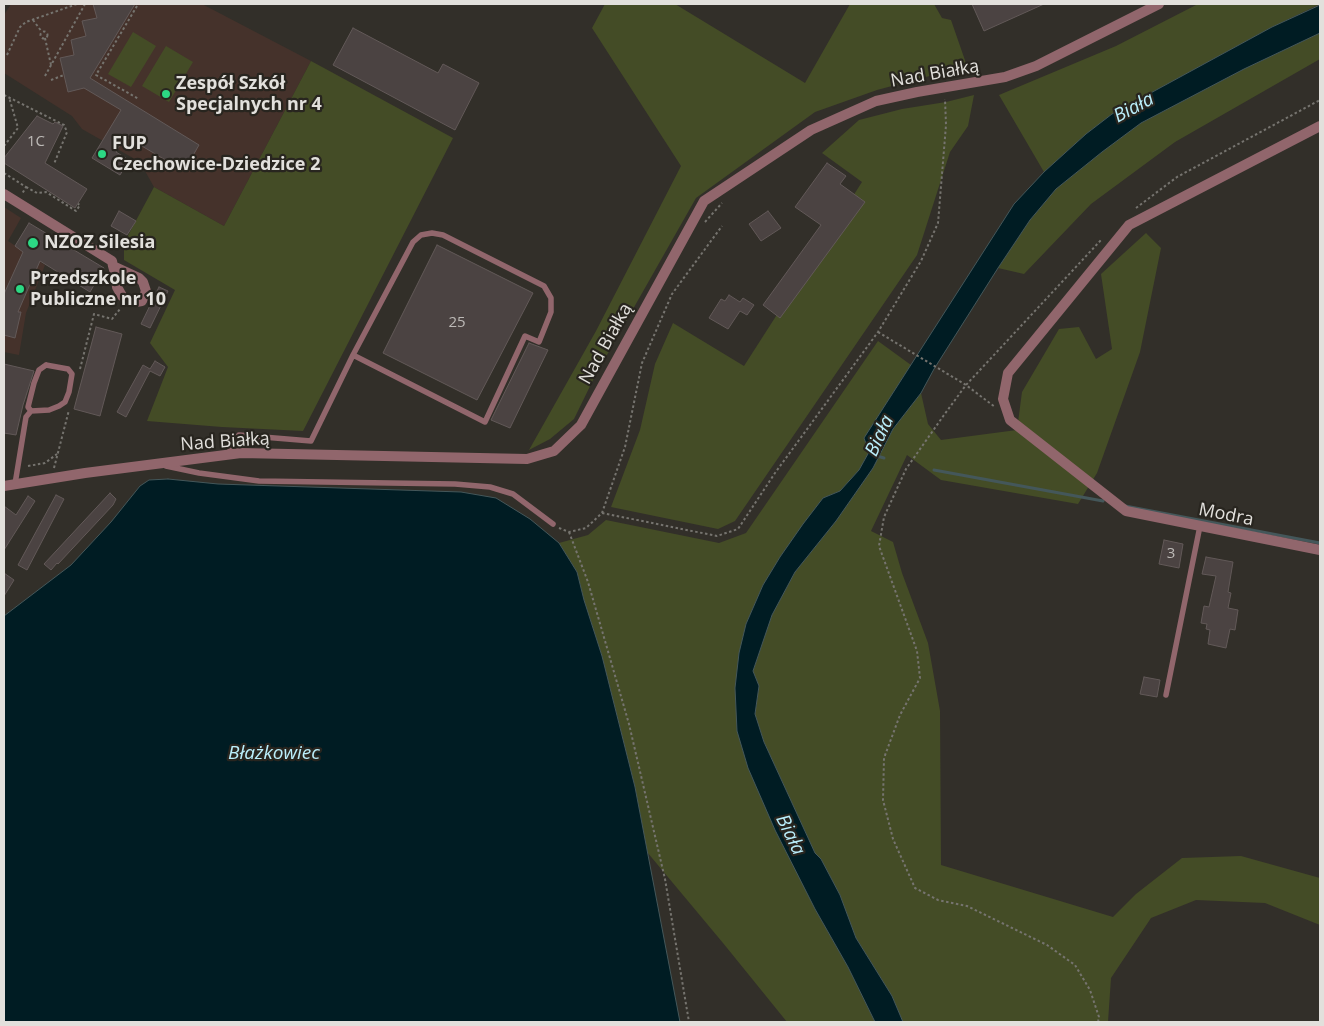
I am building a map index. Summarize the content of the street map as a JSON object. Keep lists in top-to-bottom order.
{
  "streets": {
    "street": ["Nad Białką", "Modra"]
  },
  "water": ["Biała", "Błażkowiec"],
  "places": [
    "Zespół Szkół Specjalnych nr 4",
    "FUP Czechowice-Dziedzice 2",
    "NZOZ Silesia",
    "Przedszkole Publiczne nr 10"
  ],
  "house_numbers": ["1C", "25", "3"]
}
